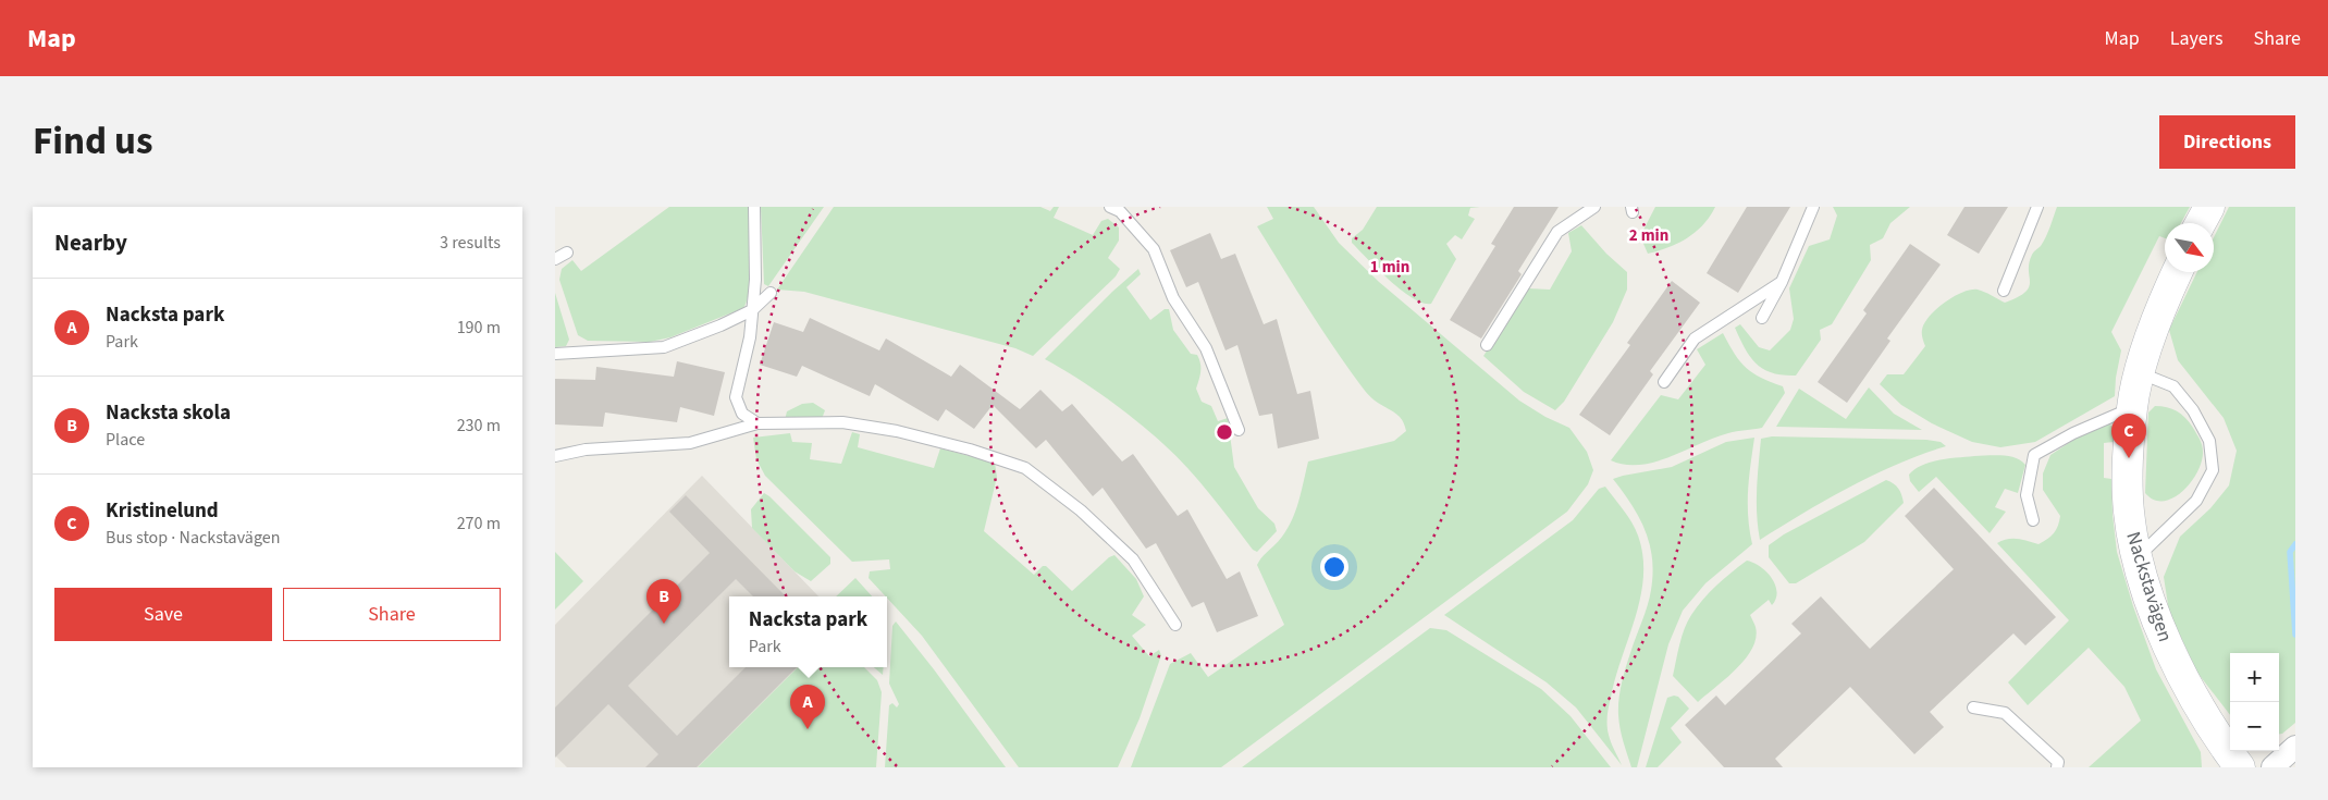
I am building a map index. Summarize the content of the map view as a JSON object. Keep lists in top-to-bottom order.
{
  "streets": {
    "street": ["Nackstavägen"]
  },
  "north": "bottom right",
  "page": {
    "header": "Map",
    "nav": ["Map", "Layers", "Share"],
    "title": "Find us",
    "buttons": [
      "Directions",
      ["Save", "Share"]
    ],
    "heading": ["Nearby", "3 results"],
    "list": [
      {
        "mark": "A",
        "name": "Nacksta park",
        "note": "Park",
        "value": "190 m"
      },
      {
        "mark": "B",
        "name": "Nacksta skola",
        "note": "Place",
        "value": "230 m"
      },
      {
        "mark": "C",
        "name": "Kristinelund",
        "note": "Bus stop · Nackstavägen",
        "value": "270 m"
      }
    ],
    "pins": ["C", "B", "A"],
    "popup": ["Nacksta park", "Park"],
    "map_buttons": ["+", "−"]
  },
  "rings": ["2 min", "1 min"]
}
